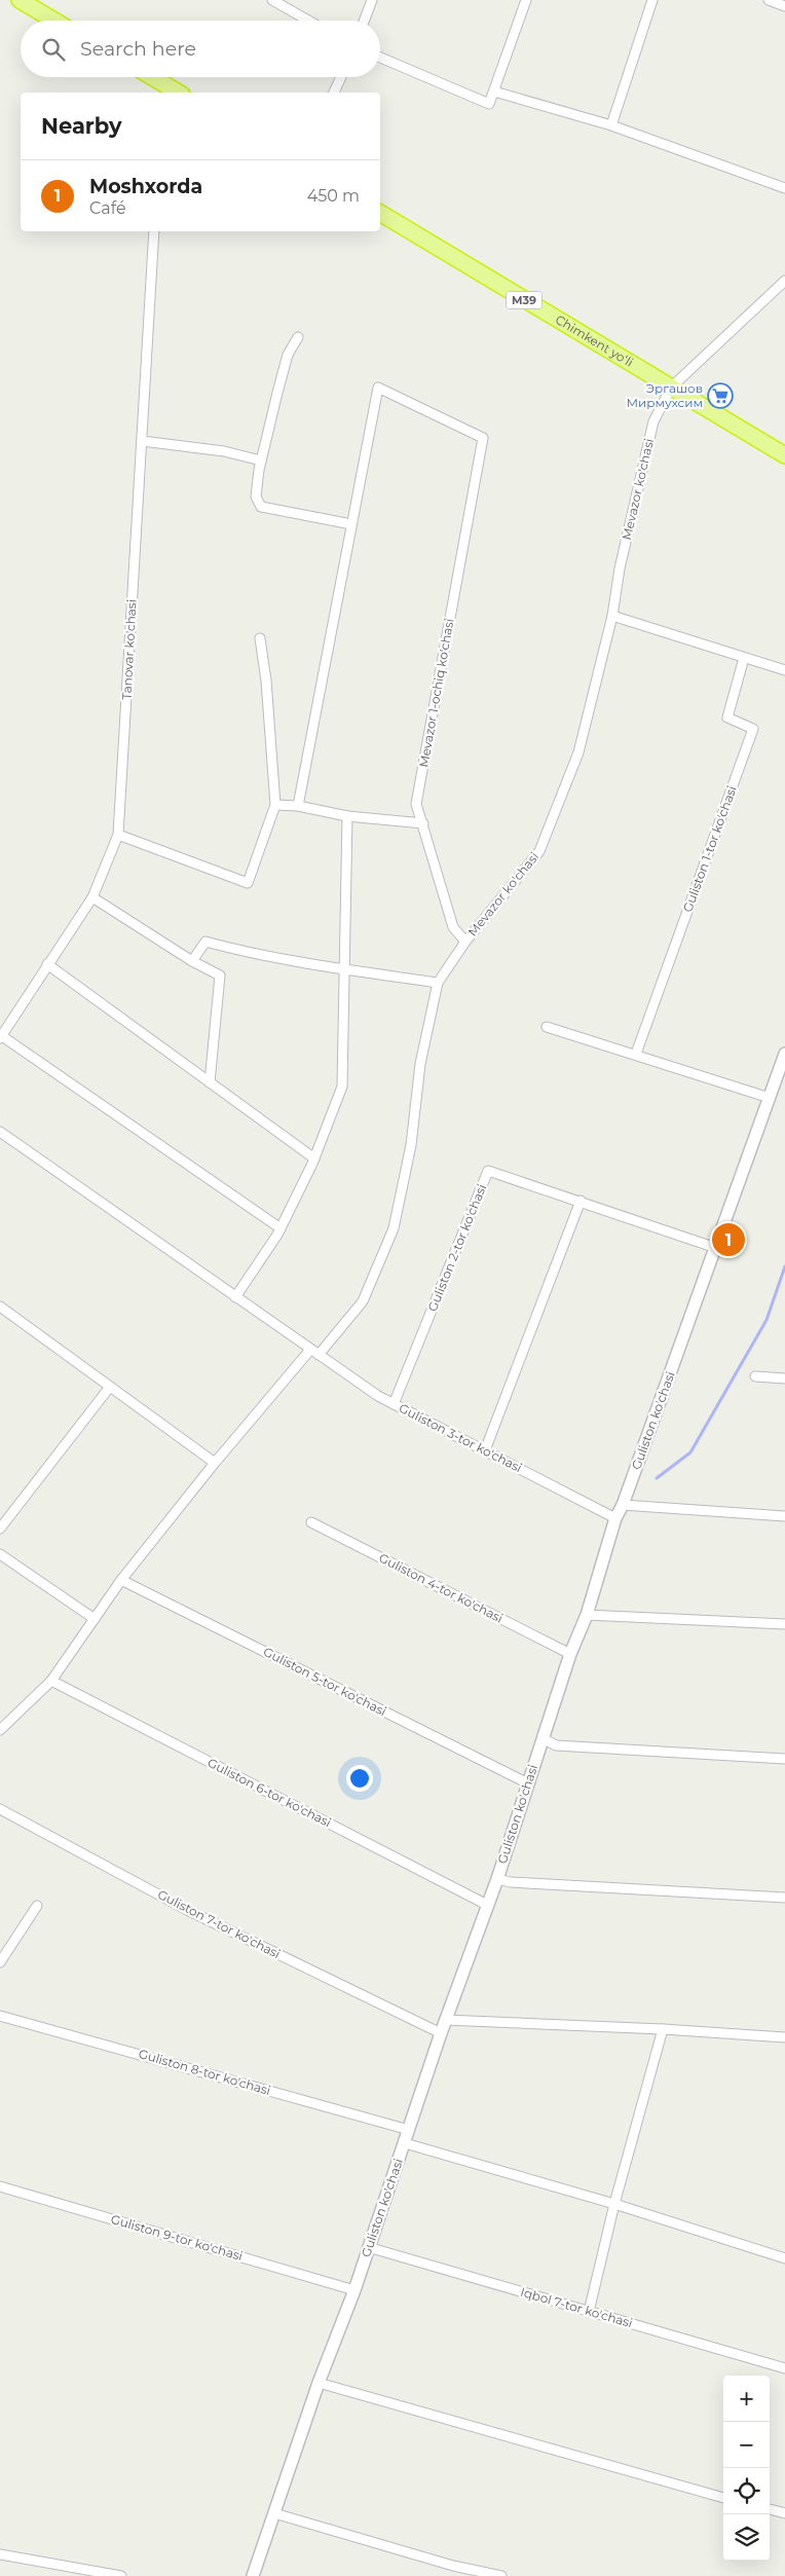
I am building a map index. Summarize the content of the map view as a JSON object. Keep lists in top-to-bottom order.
{
  "streets": {
    "highway": ["M39", "Chimkent yo‘li"],
    "main road": ["Guliston ko'chasi"],
    "street": [
      "Mevazor ko'chasi",
      "Tanovar ko'chasi",
      "Mevazor 1-ochiq ko'chasi",
      "Guliston 1-tor ko'chasi",
      "Guliston 2-tor ko'chasi",
      "Guliston 3-tor ko'chasi",
      "Guliston 4-tor ko'chasi",
      "Guliston 5-tor ko'chasi",
      "Guliston 6-tor ko'chasi",
      "Guliston 7-tor ko'chasi",
      "Guliston 8-tor ko'chasi",
      "Guliston 9-tor ko'chasi",
      "Iqbol 7-tor ko'chasi"
    ]
  },
  "crossings": [
    ["Chimkent yo‘li", "Mevazor ko'chasi"],
    ["Mevazor ko'chasi", "Mevazor 1-ochiq ko'chasi"],
    ["Mevazor ko'chasi", "Guliston 3-tor ko'chasi"],
    ["Mevazor ko'chasi", "Guliston 5-tor ko'chasi"],
    ["Mevazor ko'chasi", "Guliston 6-tor ko'chasi"],
    ["Guliston 2-tor ko'chasi", "Guliston ko'chasi"],
    ["Guliston 2-tor ko'chasi", "Guliston 3-tor ko'chasi"],
    ["Guliston ko'chasi", "Guliston 3-tor ko'chasi"],
    ["Guliston ko'chasi", "Guliston 4-tor ko'chasi"],
    ["Guliston ko'chasi", "Guliston 5-tor ko'chasi"],
    ["Guliston ko'chasi", "Guliston 6-tor ko'chasi"],
    ["Guliston ko'chasi", "Guliston 7-tor ko'chasi"],
    ["Guliston ko'chasi", "Guliston 8-tor ko'chasi"],
    ["Guliston ko'chasi", "Guliston 9-tor ko'chasi"],
    ["Guliston ko'chasi", "Iqbol 7-tor ko'chasi"]
  ],
  "places": {
    "supermarket": ["Эргашов Мирмухсим"]
  },
  "page": {
    "search": "Search here",
    "heading": "Nearby",
    "list": [
      {
        "mark": "1",
        "name": "Moshxorda",
        "note": "Café",
        "value": "450 m"
      }
    ],
    "pins": "1",
    "map_buttons": ["+", "−"]
  }
}
